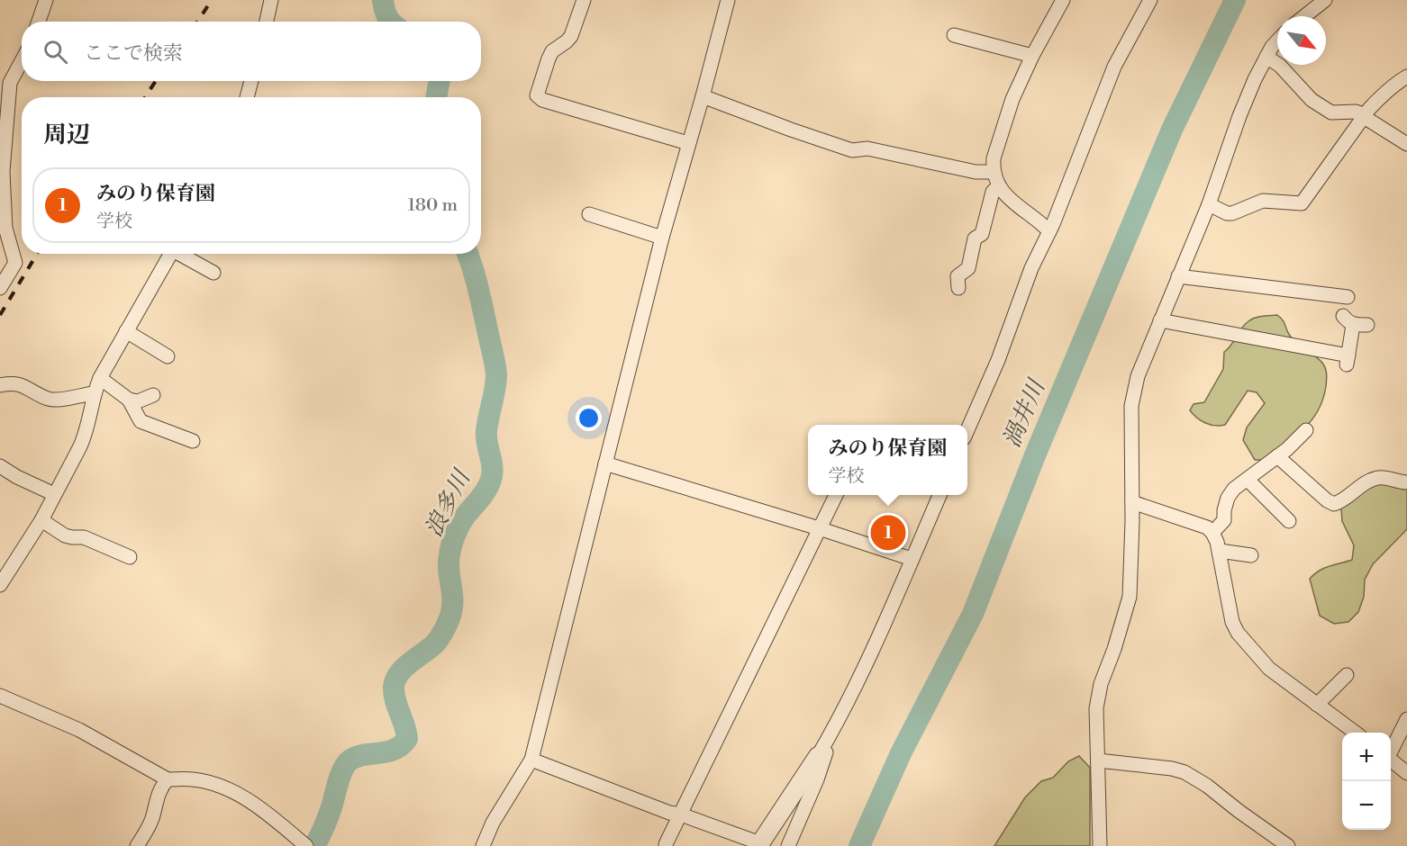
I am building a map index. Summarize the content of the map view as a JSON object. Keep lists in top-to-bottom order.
{
  "water": ["渦井川", "浪多川"],
  "north": "bottom right",
  "page": {
    "search": "ここで検索",
    "heading": "周辺",
    "list": [
      {
        "mark": "1",
        "name": "みのり保育園",
        "note": "学校",
        "value": "180 m"
      }
    ],
    "popup": ["みのり保育園", "学校"],
    "pins": "1",
    "map_buttons": ["+", "−"]
  }
}
